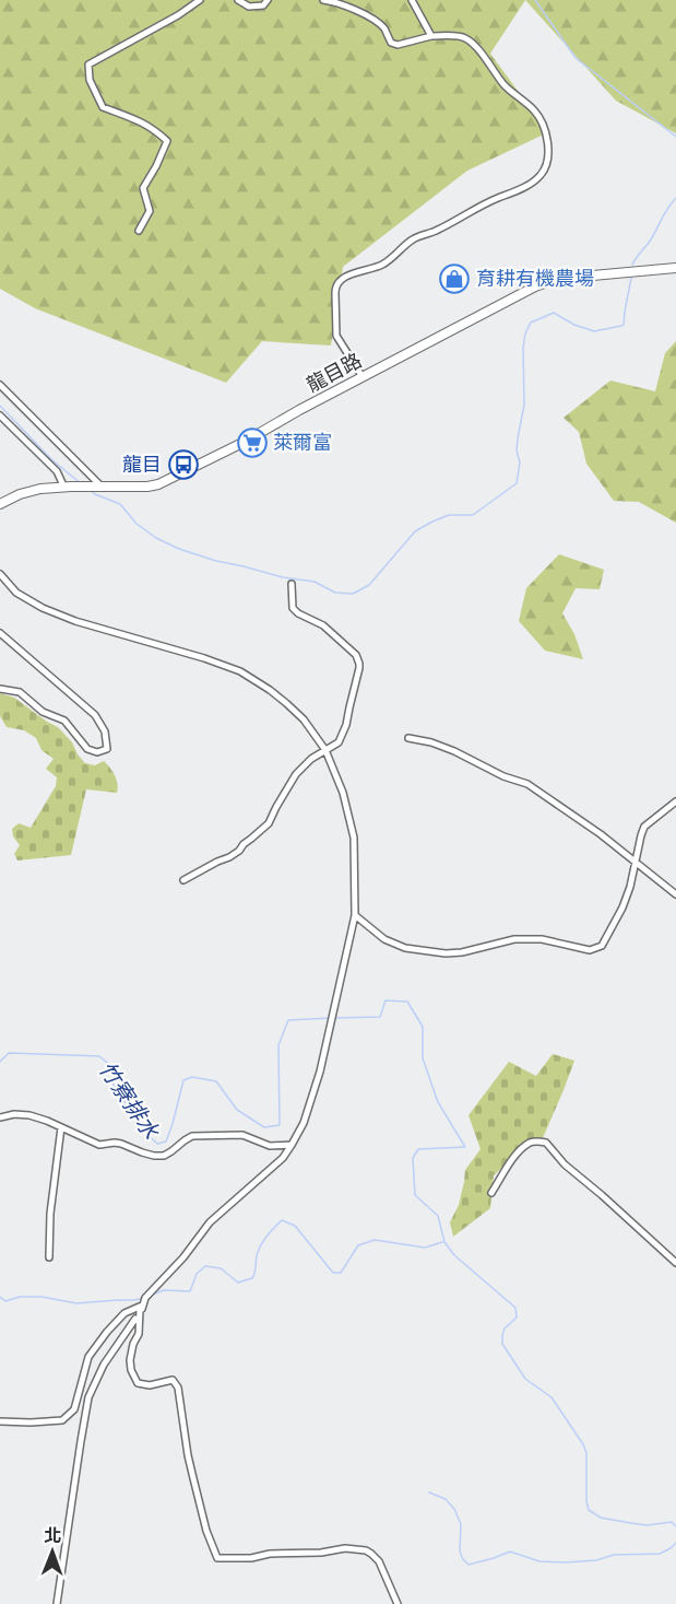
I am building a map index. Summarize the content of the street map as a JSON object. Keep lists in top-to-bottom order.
{
  "streets": {
    "street": ["龍目路"]
  },
  "water": ["竹寮排水"],
  "places": {
    "shop": ["育耕有機農場"],
    "supermarket": ["萊爾富"],
    "bus stop": ["龍目"]
  },
  "north": "top"
}
